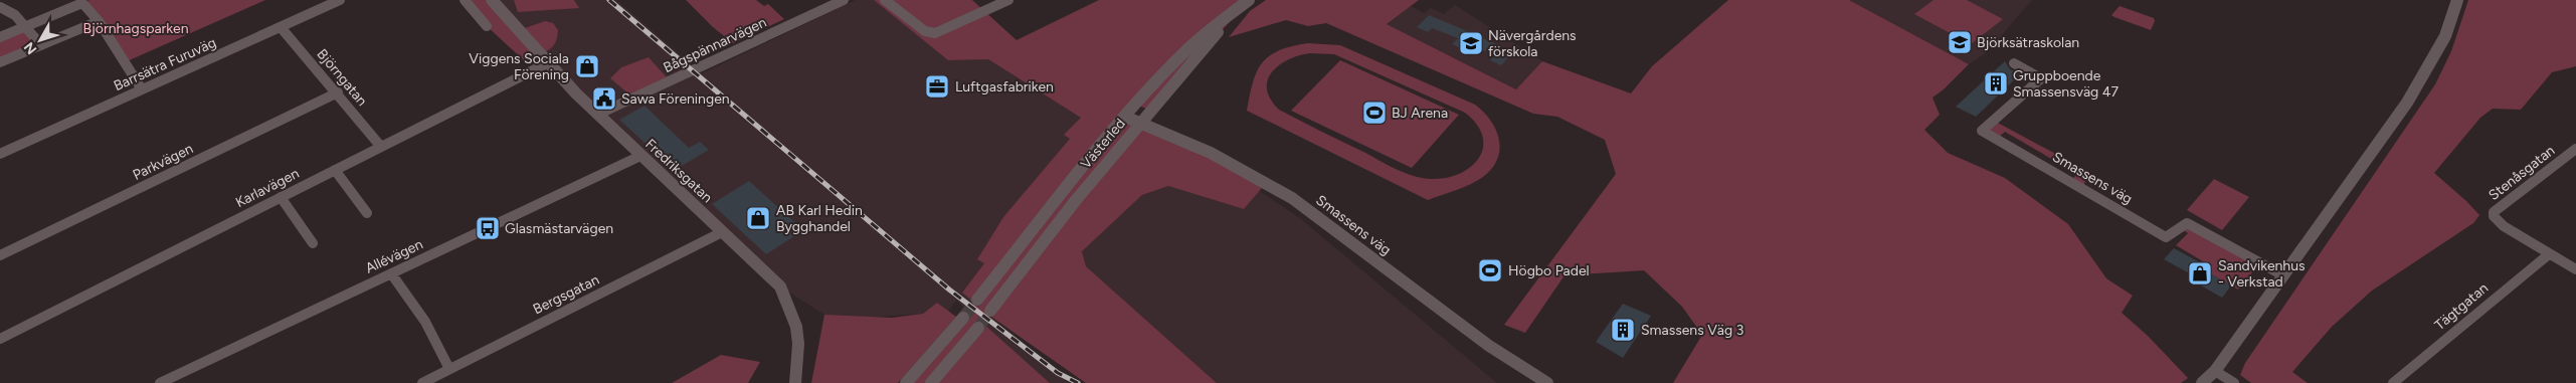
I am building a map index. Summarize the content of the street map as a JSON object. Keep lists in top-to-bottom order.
{
  "streets": {
    "street": [
      "Bågspännarvägen",
      "Barrsätra Furuväg",
      "Björngatan",
      "Västerled",
      "Parkvägen",
      "Fredriksgatan",
      "Stenåsgatan",
      "Smassens väg",
      "Karlavägen",
      "Allévägen",
      "Bergsgatan",
      "Tägtgatan"
    ]
  },
  "crossings": [
    ["Bågspännarvägen", "Fredriksgatan"],
    ["Barrsätra Furuväg", "Björngatan"],
    ["Björngatan", "Parkvägen"],
    ["Björngatan", "Karlavägen"],
    ["Västerled", "Smassens väg"],
    ["Fredriksgatan", "Karlavägen"],
    ["Fredriksgatan", "Allévägen"],
    ["Fredriksgatan", "Bergsgatan"],
    ["Stenåsgatan", "Tägtgatan"]
  ],
  "parks": ["Björnhagsparken"],
  "places": {
    "school or university": ["Björksätraskolan", "Nävergårdens förskola"],
    "shop": ["Viggens Sociala Förening", "AB Karl Hedin Bygghandel", "Sandvikenhus - Verkstad"],
    "building": ["Gruppboende Smassensväg 47", "Smassens Väg 3"],
    "office": ["Luftgasfabriken"],
    "public building": ["Sawa Föreningen"],
    "sports": ["BJ Arena", "Högbo Padel"],
    "bus stop": ["Glasmästarvägen"]
  },
  "north": "bottom left"
}
